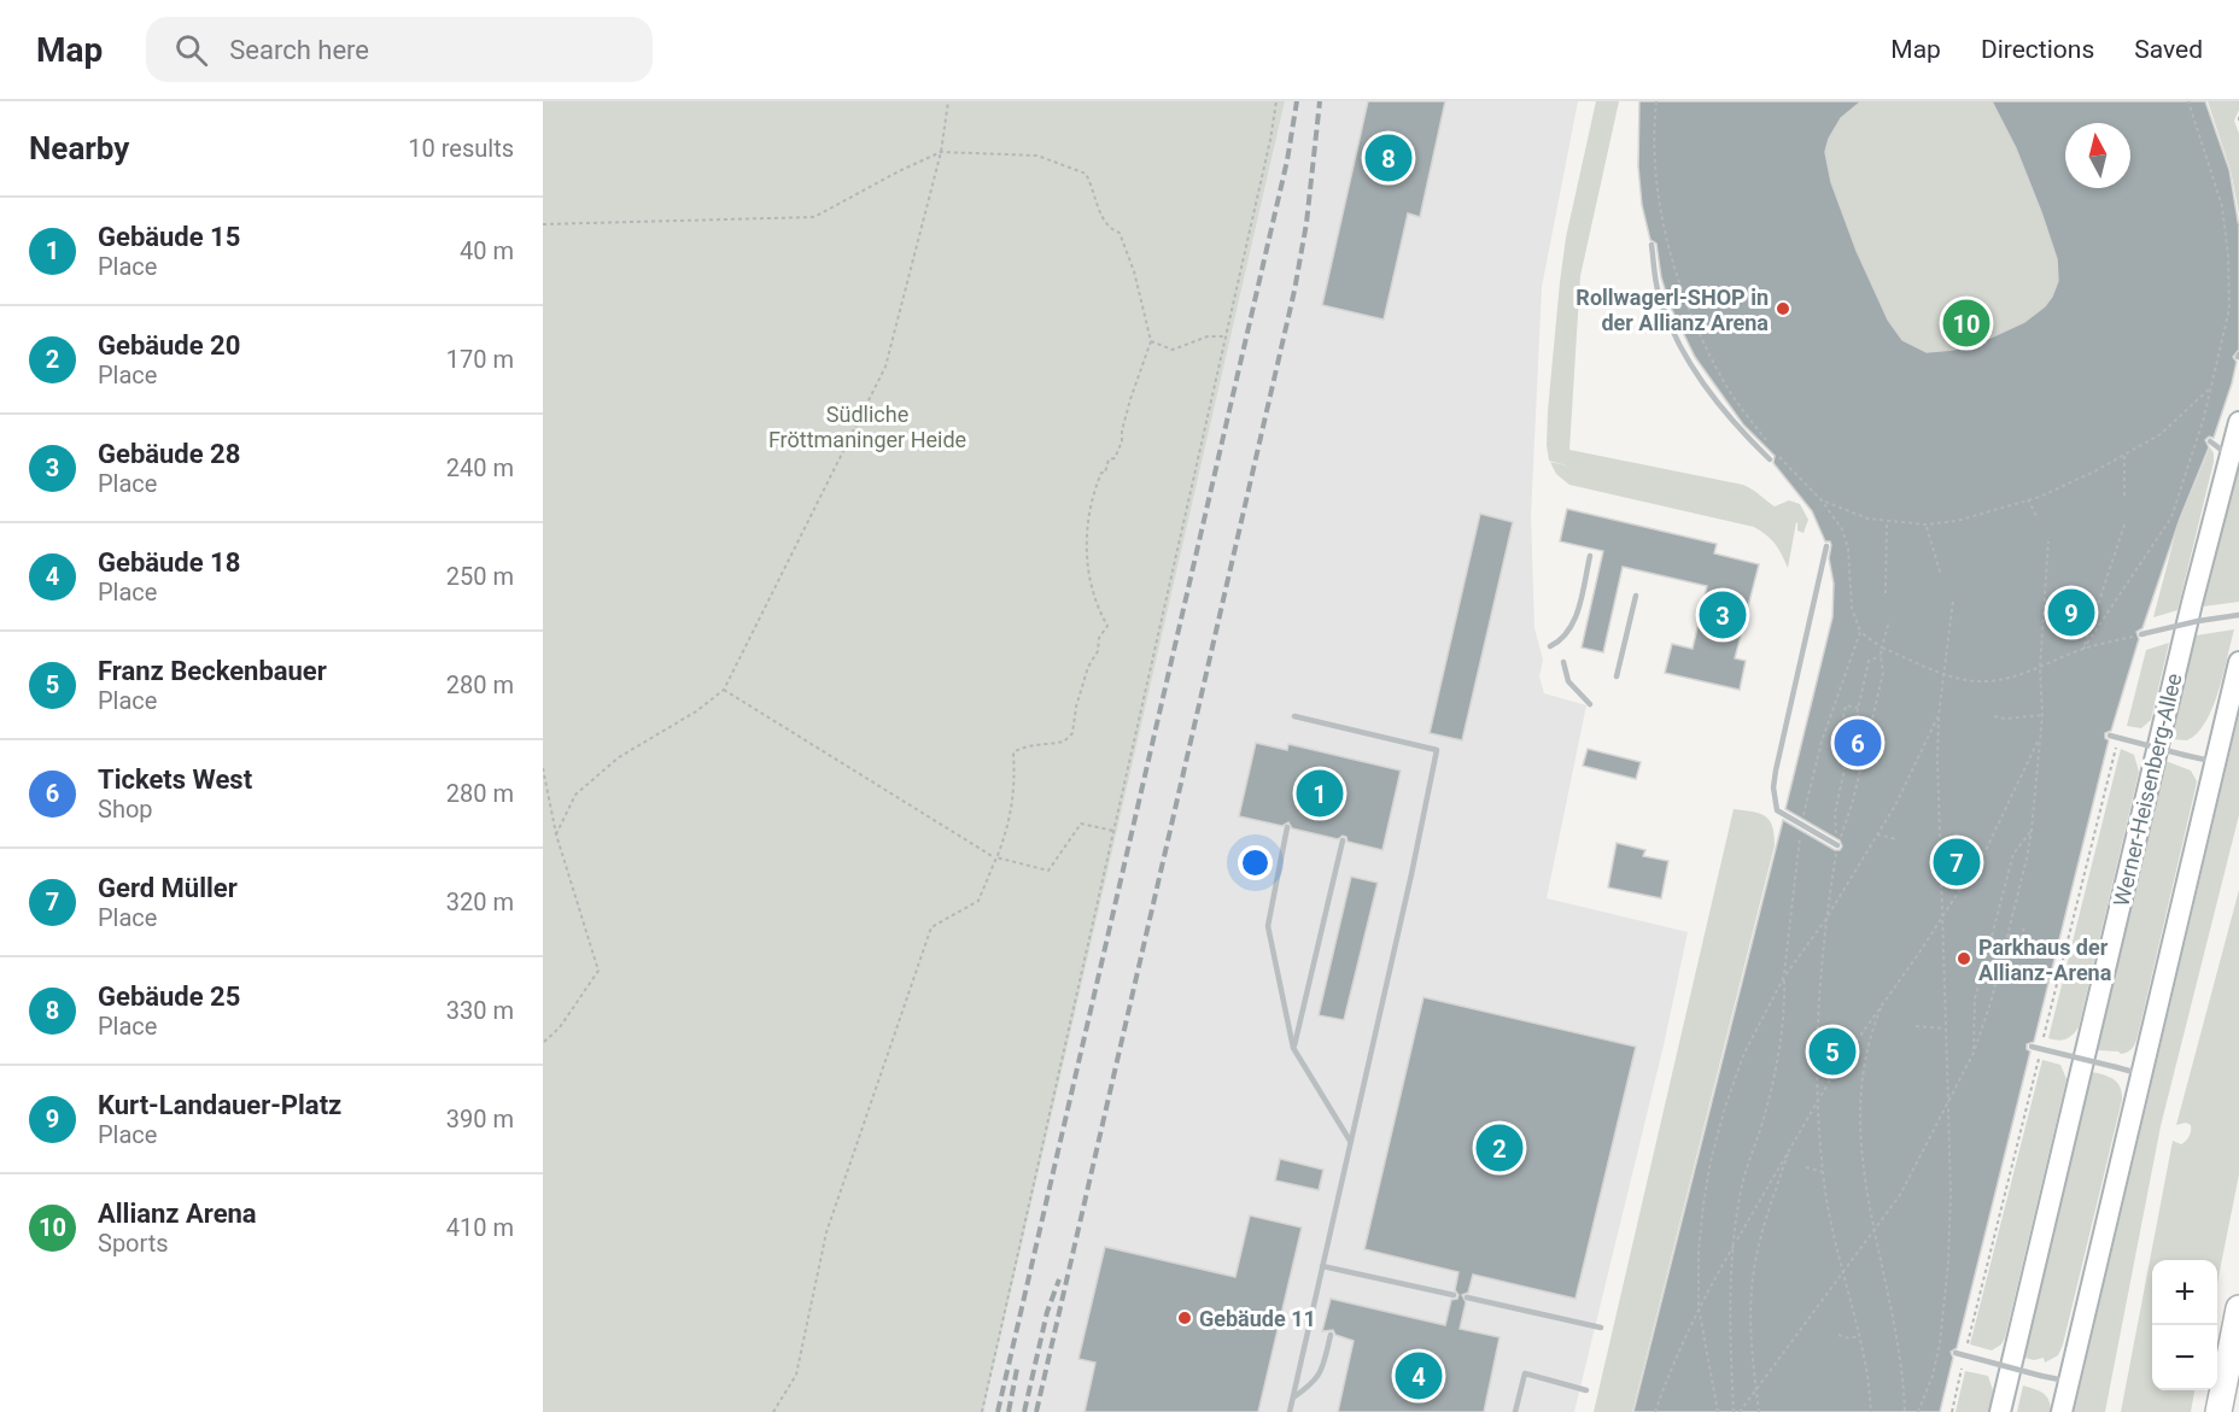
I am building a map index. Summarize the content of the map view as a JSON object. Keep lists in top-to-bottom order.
{
  "streets": {
    "street": ["Werner-Heisenberg-Allee"]
  },
  "parks": ["Südliche Fröttmaninger Heide"],
  "places": ["Rollwagerl-SHOP in der Allianz Arena", "Parkhaus der Allianz-Arena", "Gebäude 11"],
  "north": "top",
  "page": {
    "header": "Map",
    "search": "Search here",
    "nav": ["Map", "Directions", "Saved"],
    "heading": ["Nearby", "10 results"],
    "pins": [
      "8",
      "10",
      "9",
      "3",
      "6",
      "1",
      "7",
      "5",
      "2",
      "4"
    ],
    "list": [
      {
        "mark": "1",
        "name": "Gebäude 15",
        "note": "Place",
        "value": "40 m"
      },
      {
        "mark": "2",
        "name": "Gebäude 20",
        "note": "Place",
        "value": "170 m"
      },
      {
        "mark": "3",
        "name": "Gebäude 28",
        "note": "Place",
        "value": "240 m"
      },
      {
        "mark": "4",
        "name": "Gebäude 18",
        "note": "Place",
        "value": "250 m"
      },
      {
        "mark": "5",
        "name": "Franz Beckenbauer",
        "note": "Place",
        "value": "280 m"
      },
      {
        "mark": "6",
        "name": "Tickets West",
        "note": "Shop",
        "value": "280 m"
      },
      {
        "mark": "7",
        "name": "Gerd Müller",
        "note": "Place",
        "value": "320 m"
      },
      {
        "mark": "8",
        "name": "Gebäude 25",
        "note": "Place",
        "value": "330 m"
      },
      {
        "mark": "9",
        "name": "Kurt-Landauer-Platz",
        "note": "Place",
        "value": "390 m"
      },
      {
        "mark": "10",
        "name": "Allianz Arena",
        "note": "Sports",
        "value": "410 m"
      }
    ],
    "map_buttons": ["+", "−"]
  }
}
